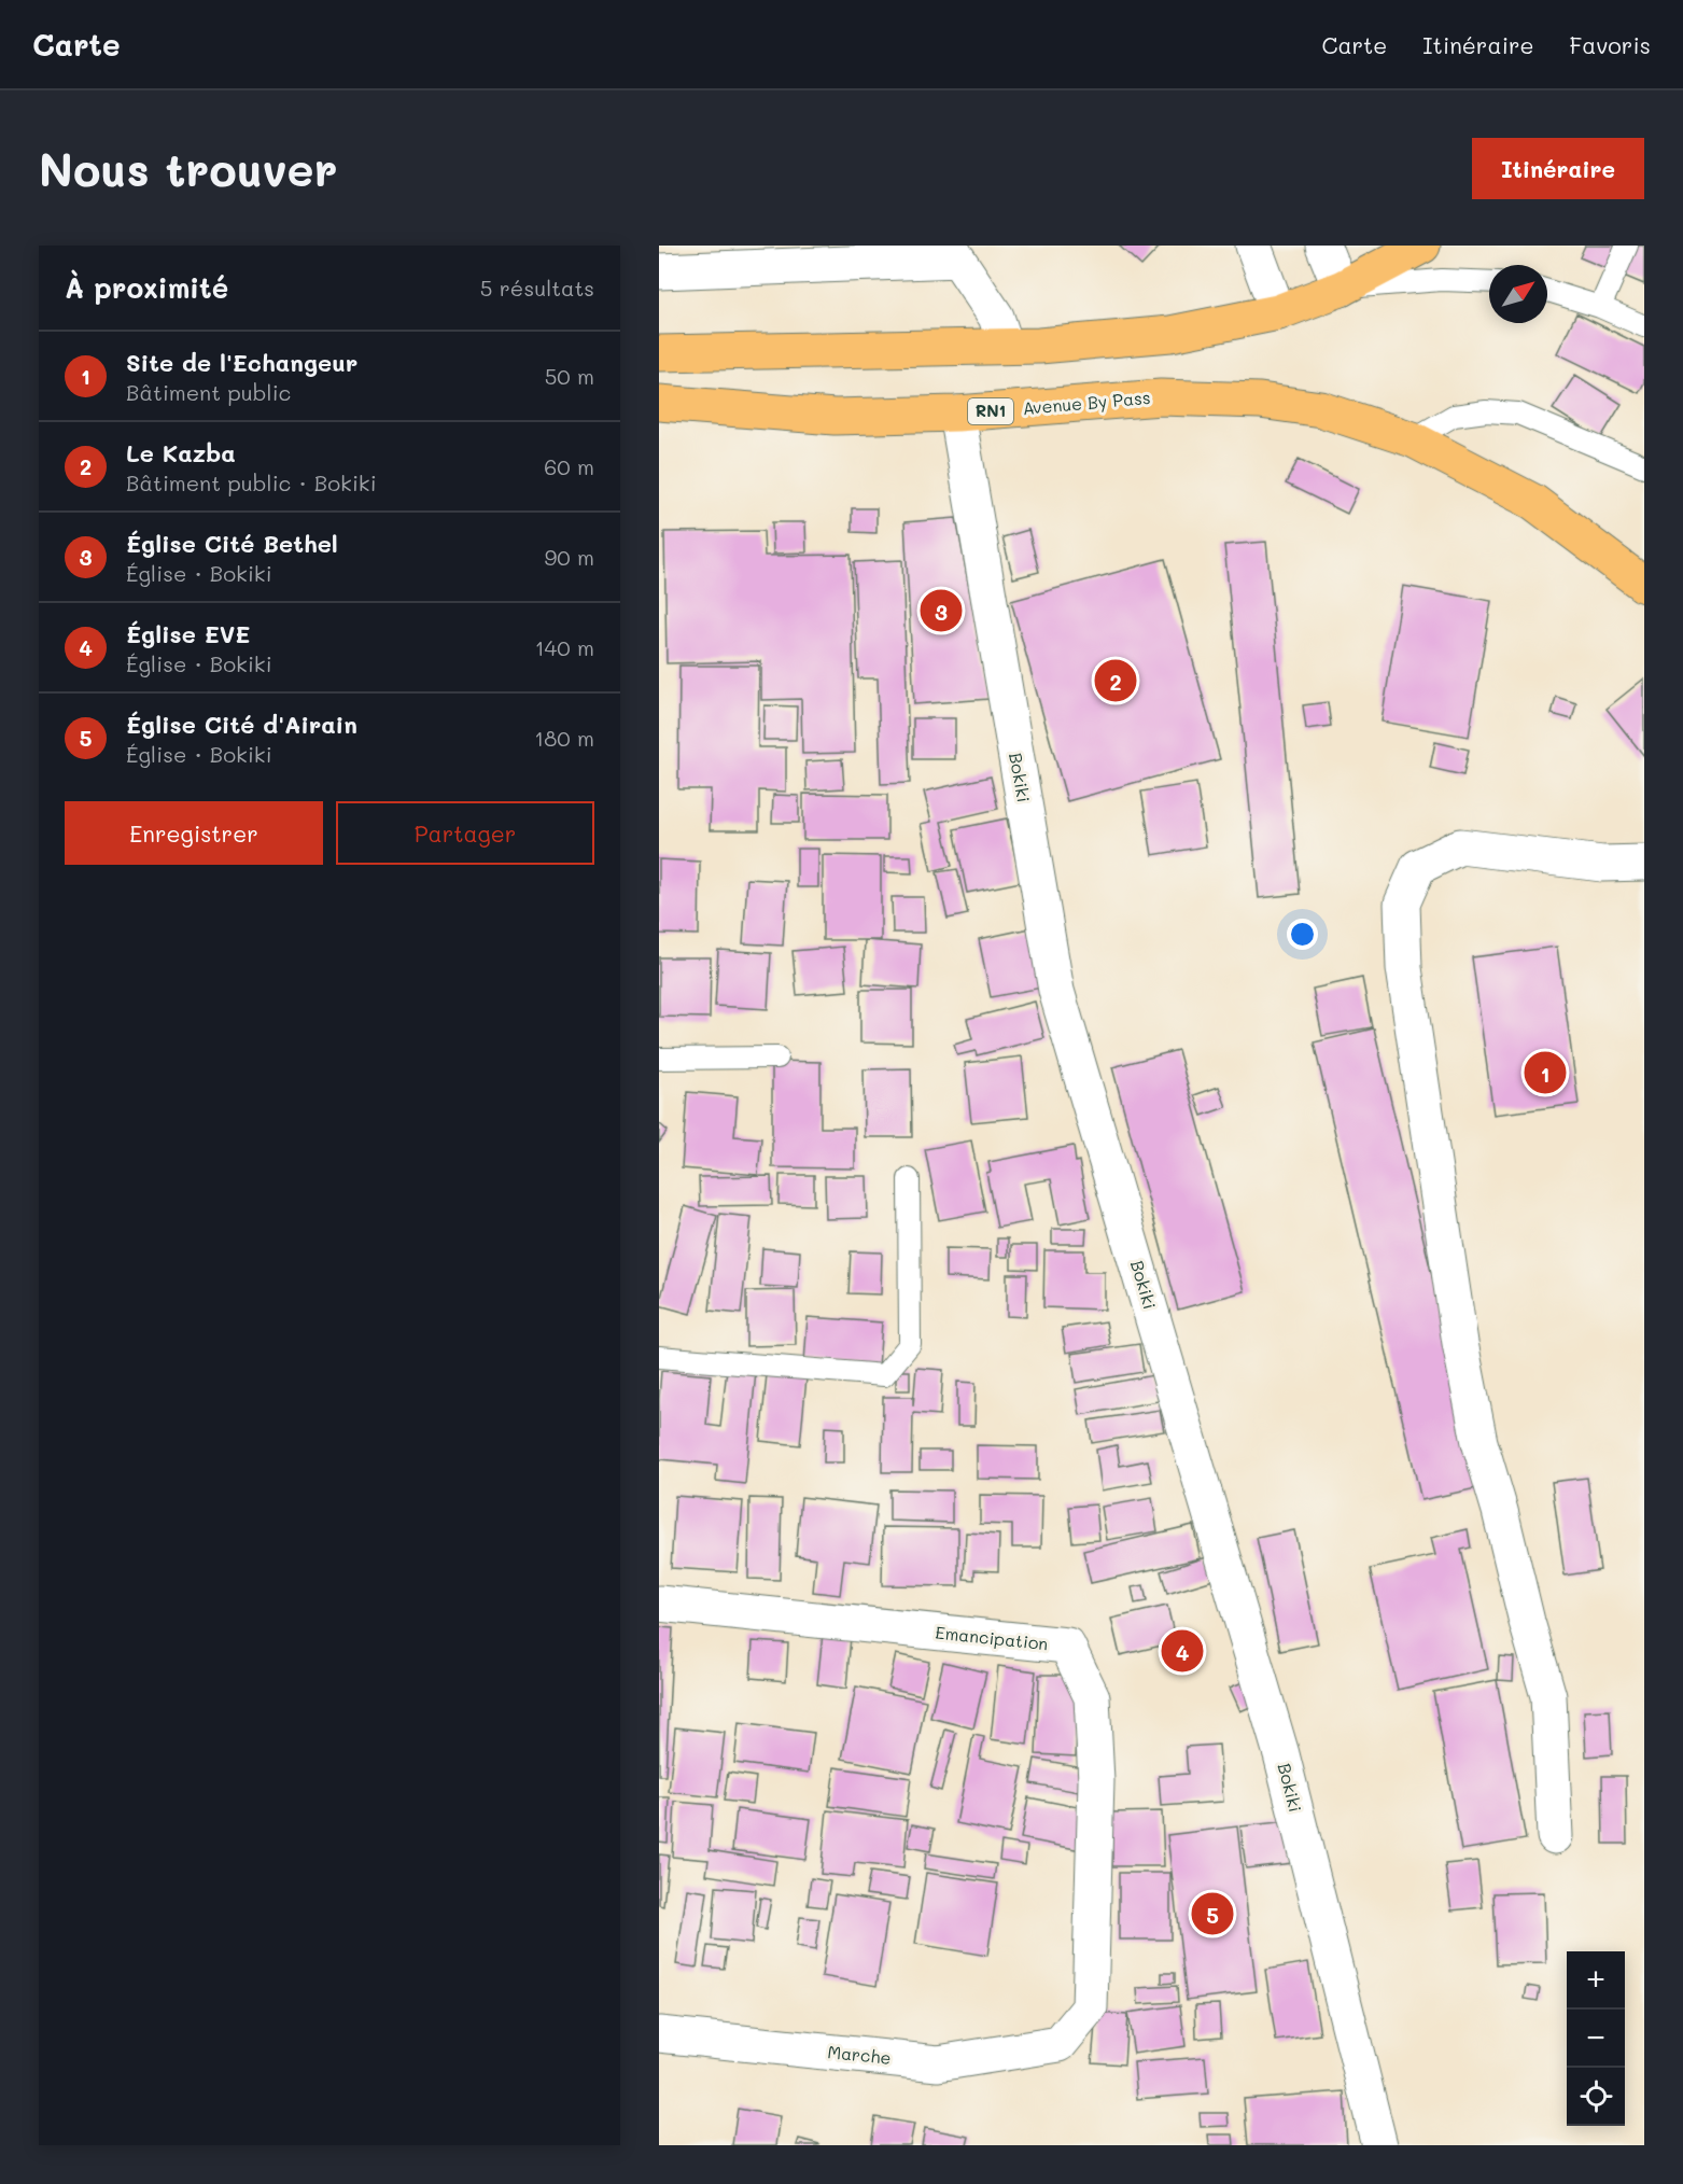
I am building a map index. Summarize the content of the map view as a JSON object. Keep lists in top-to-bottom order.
{
  "streets": {
    "highway": ["Avenue By Pass", "RN1"],
    "street": ["Bokiki", "Emancipation", "Marche"]
  },
  "crossings": [
    ["Avenue By Pass", "RN1"],
    ["Avenue By Pass", "Bokiki"],
    ["Emancipation", "Marche"]
  ],
  "north": "top right",
  "page": {
    "header": "Carte",
    "nav": ["Carte", "Itinéraire", "Favoris"],
    "buttons": [
      "Itinéraire",
      ["Enregistrer", "Partager"]
    ],
    "title": "Nous trouver",
    "heading": ["À proximité", "5 résultats"],
    "list": [
      {
        "mark": "1",
        "name": "Site de l'Echangeur",
        "note": "Bâtiment public",
        "value": "50 m"
      },
      {
        "mark": "2",
        "name": "Le Kazba",
        "note": "Bâtiment public · Bokiki",
        "value": "60 m"
      },
      {
        "mark": "3",
        "name": "Église Cité Bethel",
        "note": "Église · Bokiki",
        "value": "90 m"
      },
      {
        "mark": "4",
        "name": "Église EVE",
        "note": "Église · Bokiki",
        "value": "140 m"
      },
      {
        "mark": "5",
        "name": "Église Cité d'Airain",
        "note": "Église · Bokiki",
        "value": "180 m"
      }
    ],
    "pins": [
      "3",
      "2",
      "1",
      "4",
      "5"
    ],
    "map_buttons": ["+", "−"]
  }
}
